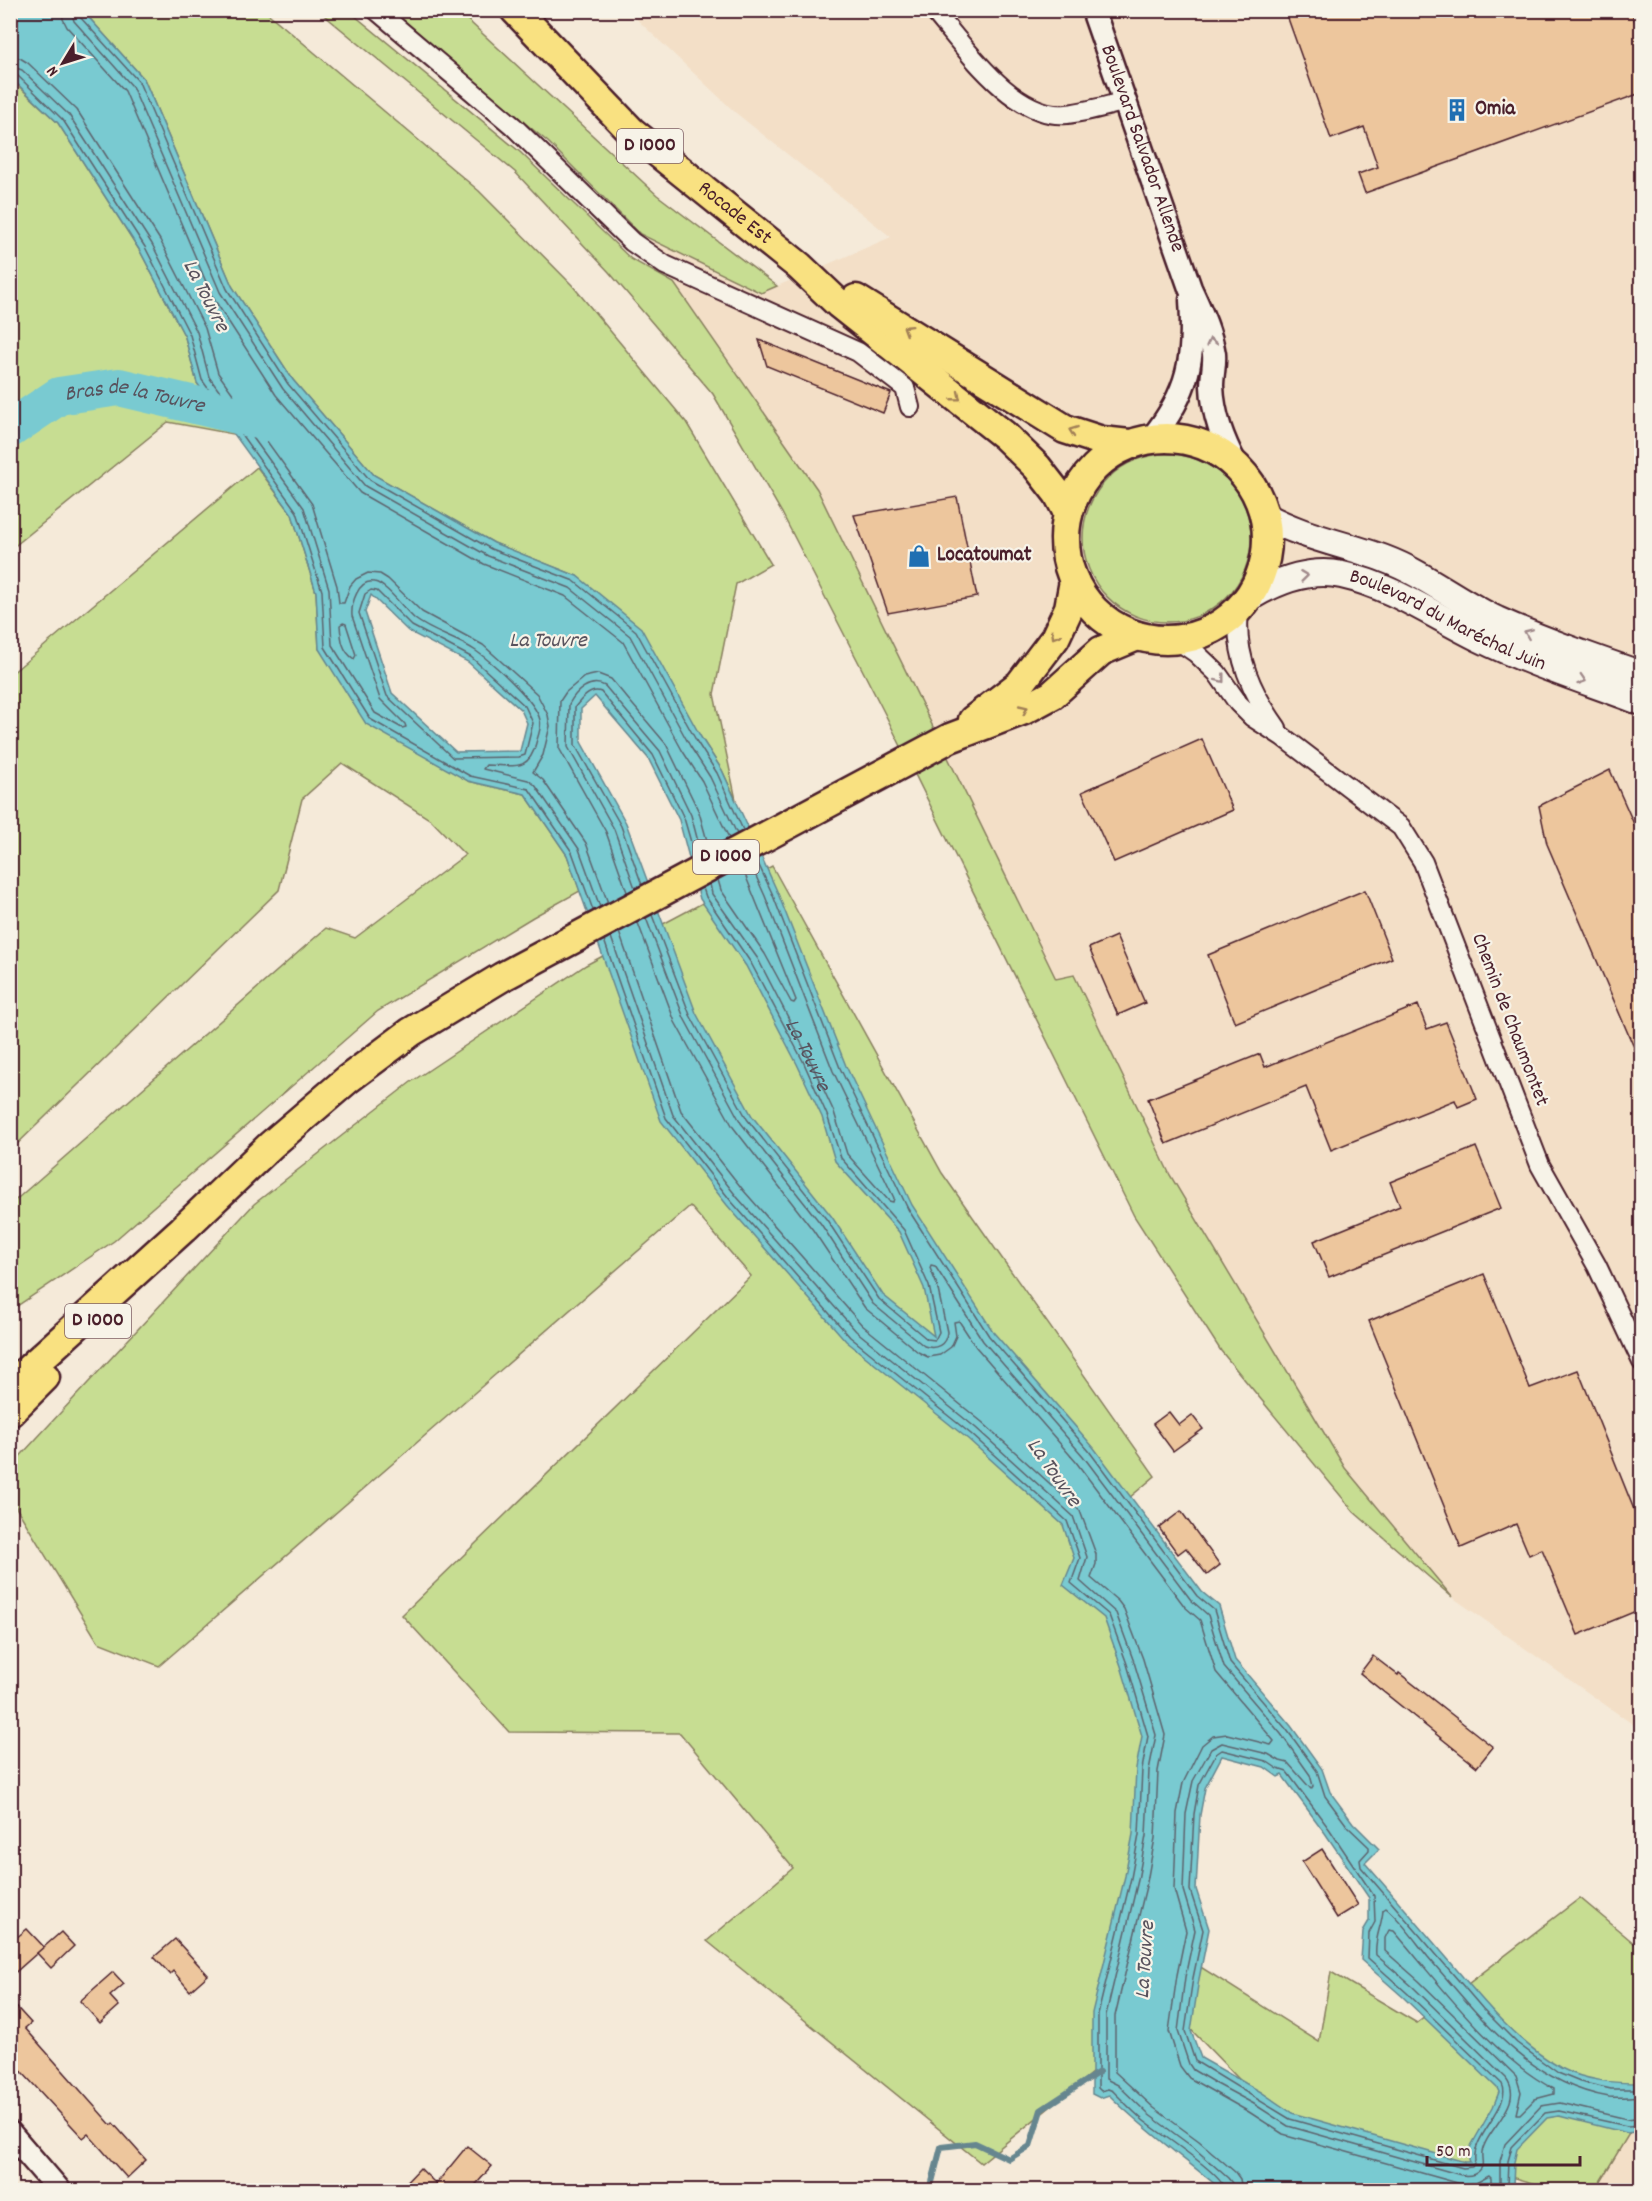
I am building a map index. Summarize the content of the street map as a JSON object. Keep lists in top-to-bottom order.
{
  "streets": {
    "main road": ["D 1000", "Rocade Est", "Boulevard du Maréchal Juin"],
    "street": ["Boulevard Salvador Allende", "Chemin de Chaumontet"]
  },
  "crossings": [
    ["D 1000", "Boulevard Salvador Allende"],
    ["D 1000", "Rocade Est"],
    ["D 1000", "Boulevard du Maréchal Juin"],
    ["D 1000", "Chemin de Chaumontet"],
    ["Boulevard Salvador Allende", "Rocade Est"],
    ["Boulevard Salvador Allende", "Boulevard du Maréchal Juin"],
    ["Boulevard Salvador Allende", "Chemin de Chaumontet"],
    ["Rocade Est", "Boulevard du Maréchal Juin"],
    ["Rocade Est", "Chemin de Chaumontet"],
    ["Boulevard du Maréchal Juin", "Chemin de Chaumontet"]
  ],
  "water": ["La Touvre", "Bras de la Touvre"],
  "places": {
    "building": ["Omia"],
    "shop": ["Locatoumat"]
  },
  "scale_bar": "50 m",
  "north": "bottom left"
}
